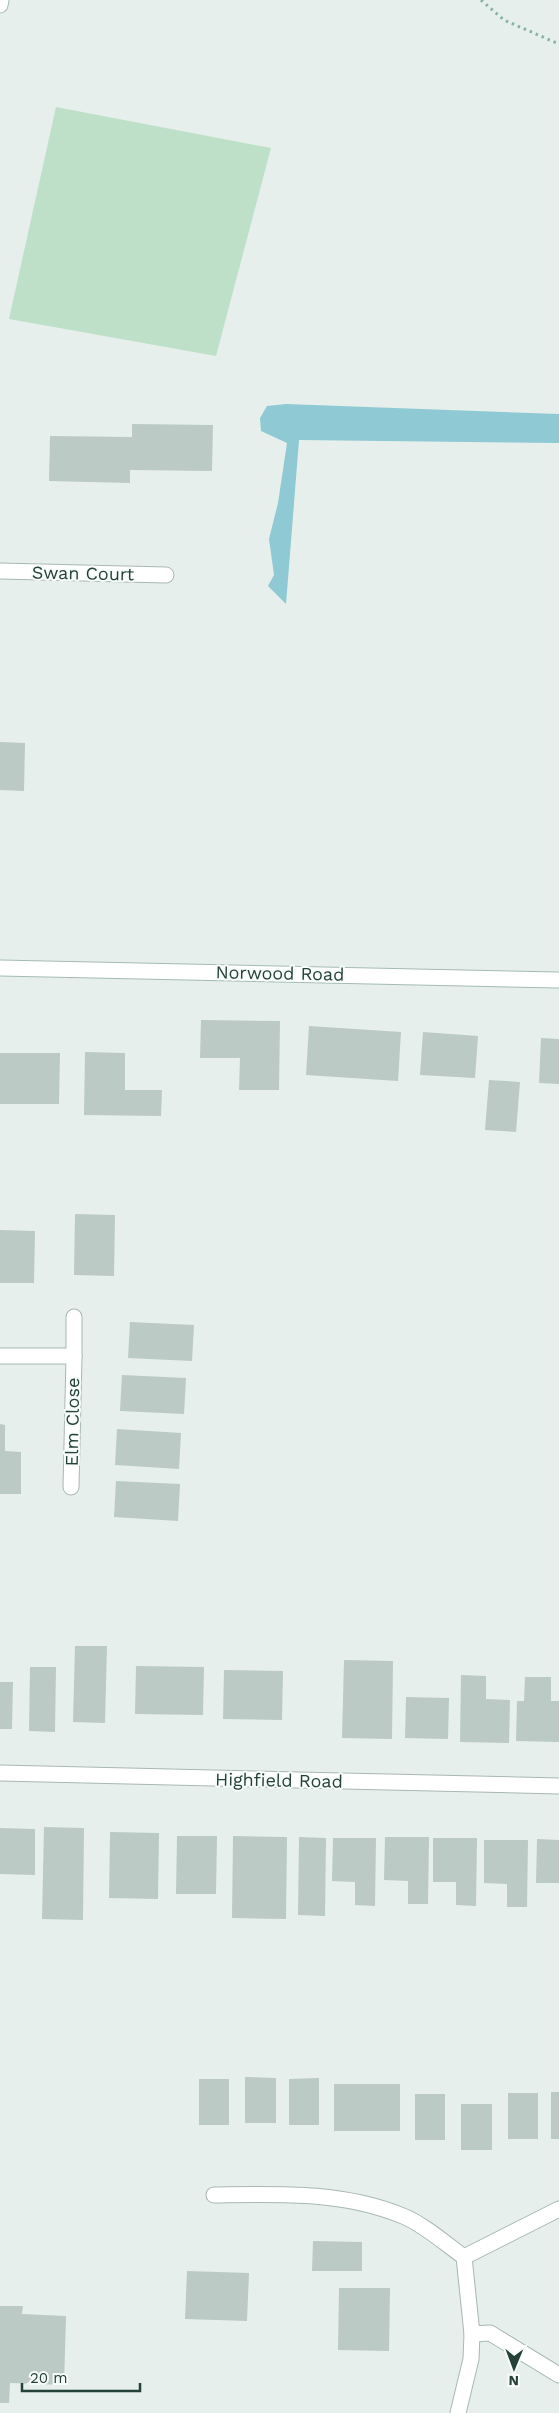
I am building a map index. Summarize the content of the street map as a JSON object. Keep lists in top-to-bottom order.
{
  "streets": {
    "street": [
      "Swan Court",
      "Norwood Road",
      "Elm Close",
      "Highfield Road"
    ]
  },
  "scale_bar": "20 m",
  "north": "bottom"
}
